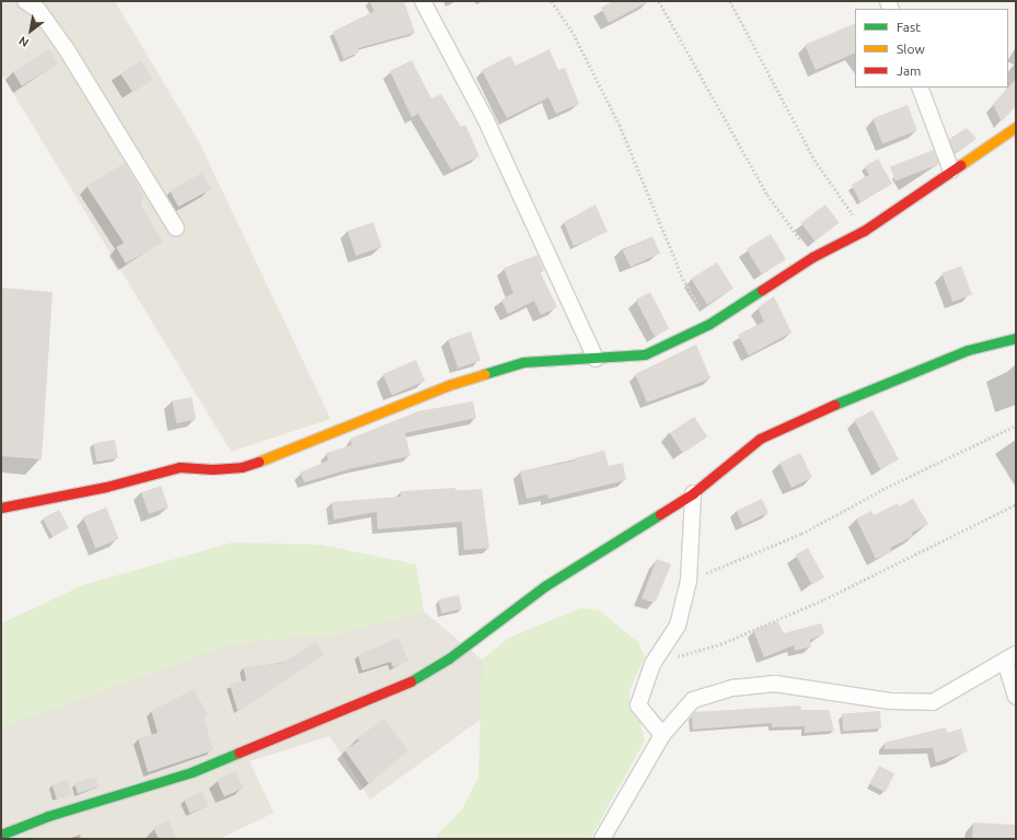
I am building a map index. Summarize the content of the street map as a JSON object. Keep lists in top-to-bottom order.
{
  "legend": ["Fast", "Slow", "Jam"],
  "north": "bottom left"
}
